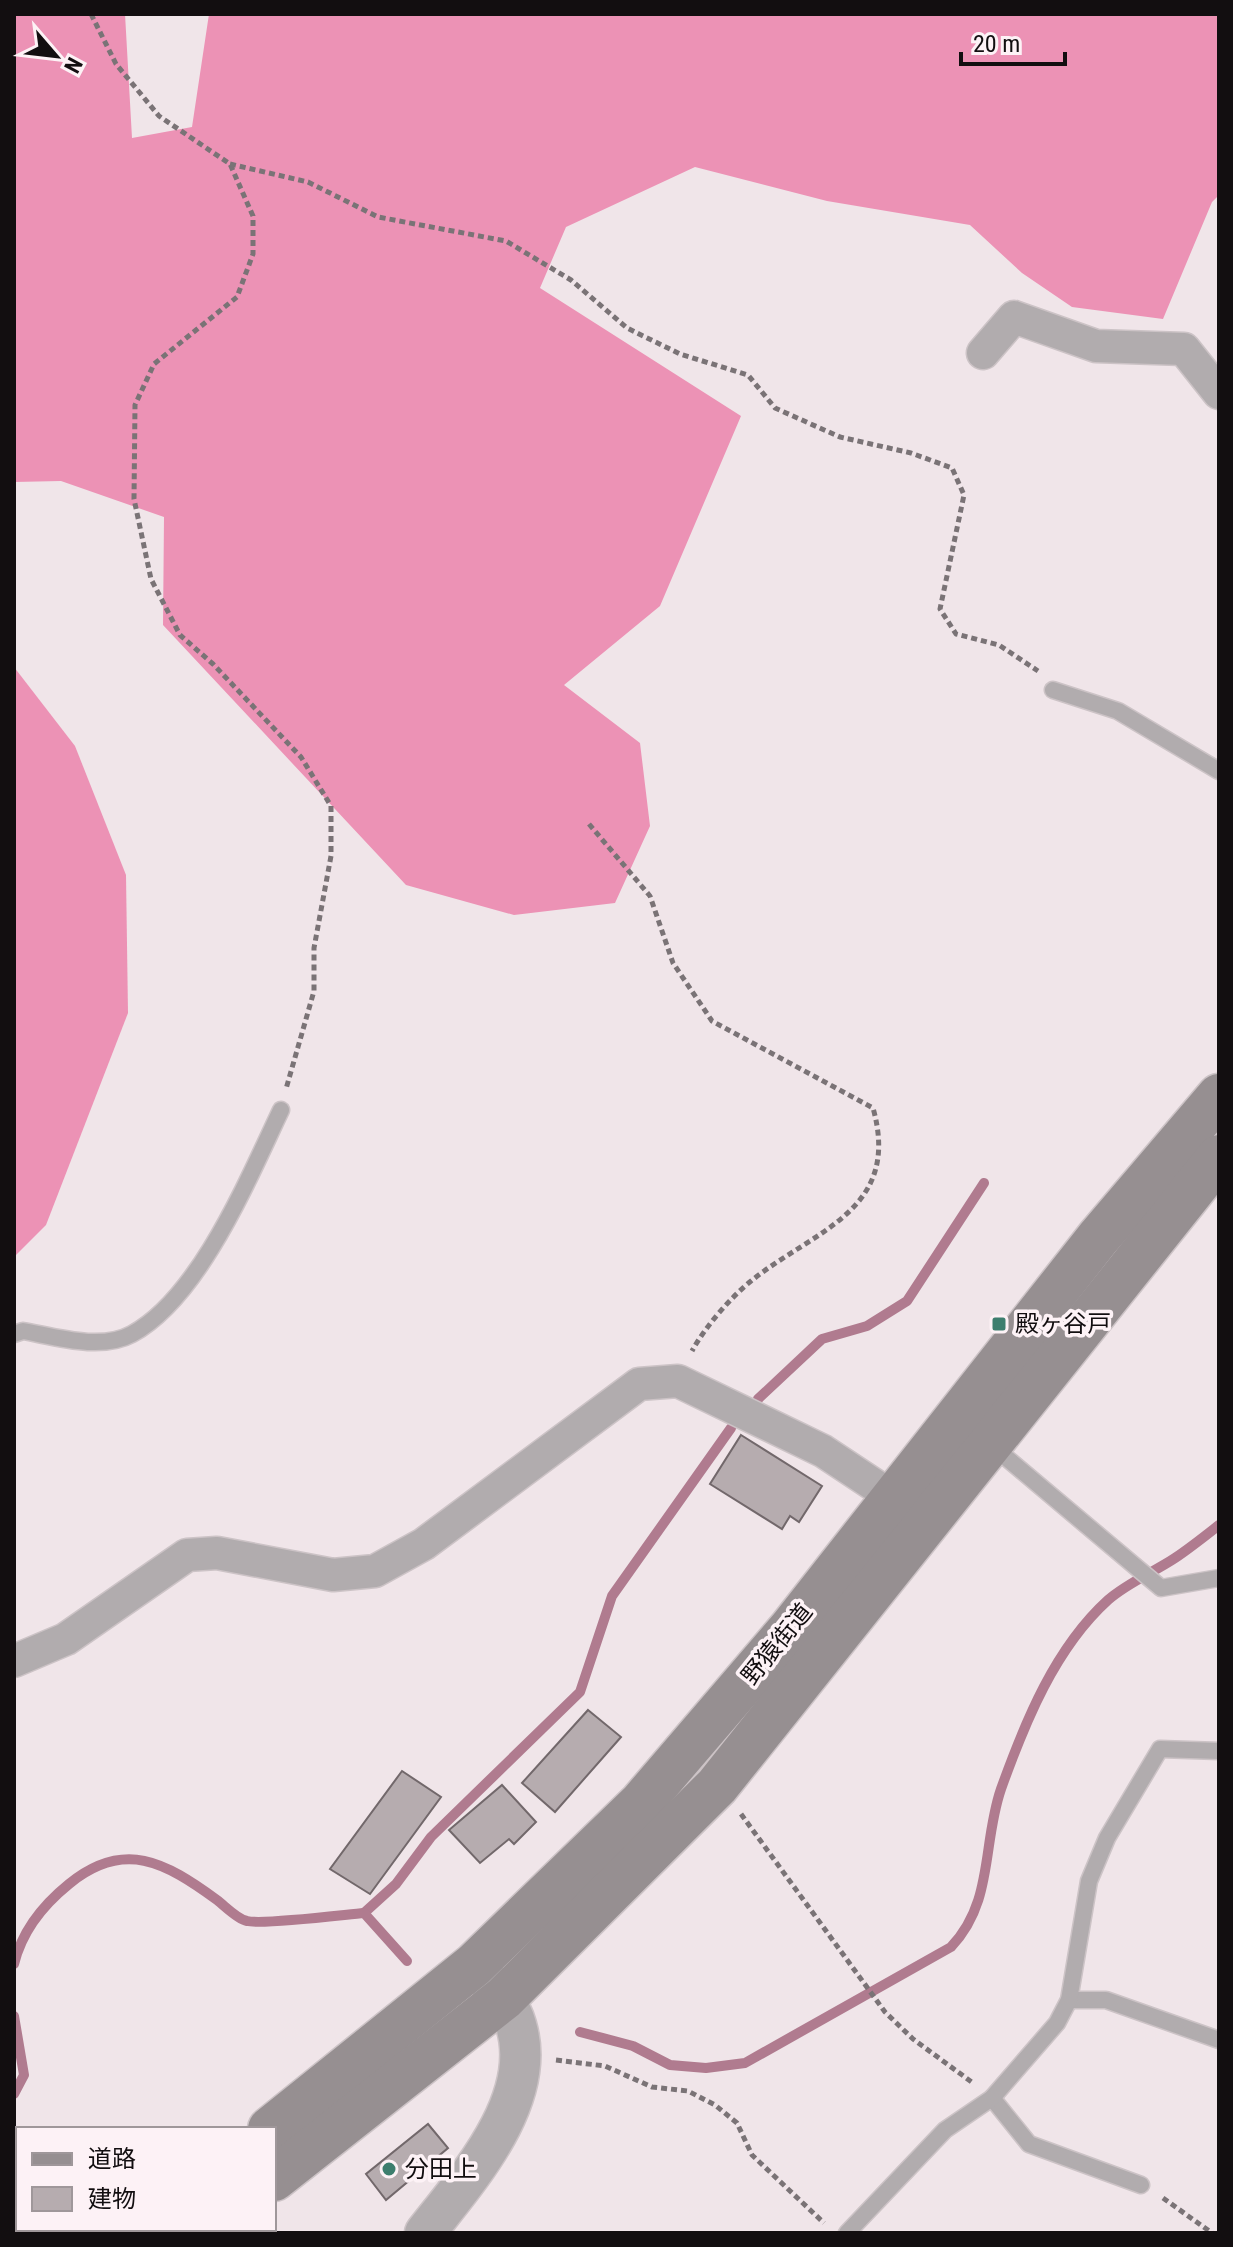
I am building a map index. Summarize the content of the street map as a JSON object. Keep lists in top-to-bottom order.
{
  "streets": {
    "main road": ["野猿街道"]
  },
  "places": {
    "transit": ["殿ヶ谷戸"],
    "other": ["分田上"]
  },
  "legend": ["道路", "建物"],
  "scale_bar": "20 m",
  "north": "bottom right"
}
